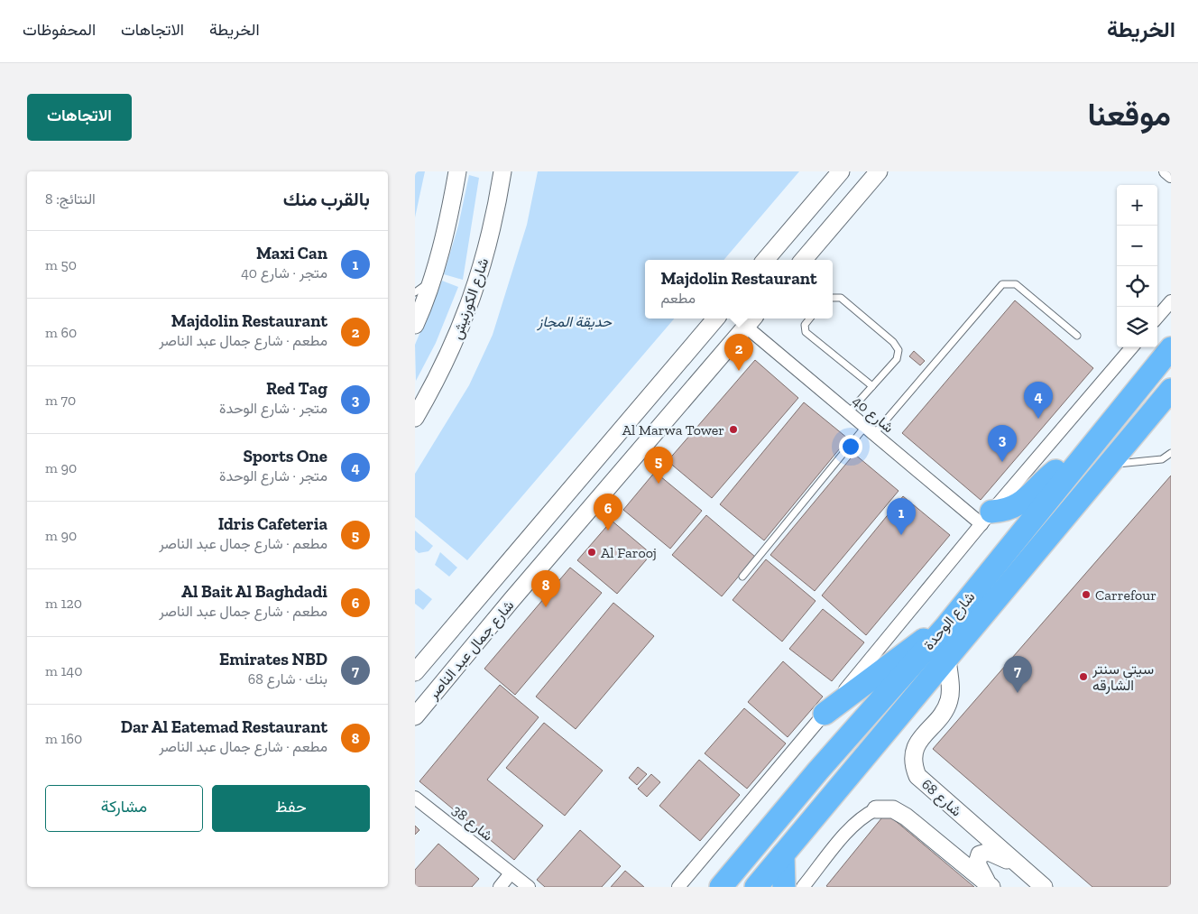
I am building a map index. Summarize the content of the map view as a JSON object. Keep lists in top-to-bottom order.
{
  "streets": {
    "highway": ["شارع الوحدة"],
    "street": [
      "شارع الكورنيش",
      "شارع 40",
      "شارع جمال عبد الناصر",
      "شارع 68",
      "شارع 38"
    ]
  },
  "crossings": [
    ["شارع 40", "شارع جمال عبد الناصر"],
    ["شارع الوحدة", "شارع 68"]
  ],
  "parks": ["حديقة المجاز"],
  "places": [
    "Al Marwa Tower",
    "Al Farooj",
    "Carrefour",
    "سيتي سنتر الشارقه"
  ],
  "page": {
    "header": "الخريطة",
    "nav": ["الخريطة", "الاتجاهات", "المحفوظات"],
    "title": "موقعنا",
    "buttons": [
      "الاتجاهات",
      ["حفظ", "مشاركة"]
    ],
    "heading": ["بالقرب منك", "النتائج: 8"],
    "map_buttons": ["+", "−"],
    "list": [
      {
        "mark": "1",
        "name": "Maxi Can",
        "note": "متجر · شارع 40",
        "value": "50 m"
      },
      {
        "mark": "2",
        "name": "Majdolin Restaurant",
        "note": "مطعم · شارع جمال عبد الناصر",
        "value": "60 m"
      },
      {
        "mark": "3",
        "name": "Red Tag",
        "note": "متجر · شارع الوحدة",
        "value": "70 m"
      },
      {
        "mark": "4",
        "name": "Sports One",
        "note": "متجر · شارع الوحدة",
        "value": "90 m"
      },
      {
        "mark": "5",
        "name": "Idris Cafeteria",
        "note": "مطعم · شارع جمال عبد الناصر",
        "value": "90 m"
      },
      {
        "mark": "6",
        "name": "Al Bait Al Baghdadi",
        "note": "مطعم · شارع جمال عبد الناصر",
        "value": "120 m"
      },
      {
        "mark": "7",
        "name": "Emirates NBD",
        "note": "بنك · شارع 68",
        "value": "140 m"
      },
      {
        "mark": "8",
        "name": "Dar Al Eatemad Restaurant",
        "note": "مطعم · شارع جمال عبد الناصر",
        "value": "160 m"
      }
    ],
    "popup": ["Majdolin Restaurant", "مطعم"],
    "pins": [
      "2",
      "4",
      "3",
      "5",
      "6",
      "1",
      "8",
      "7"
    ]
  }
}
